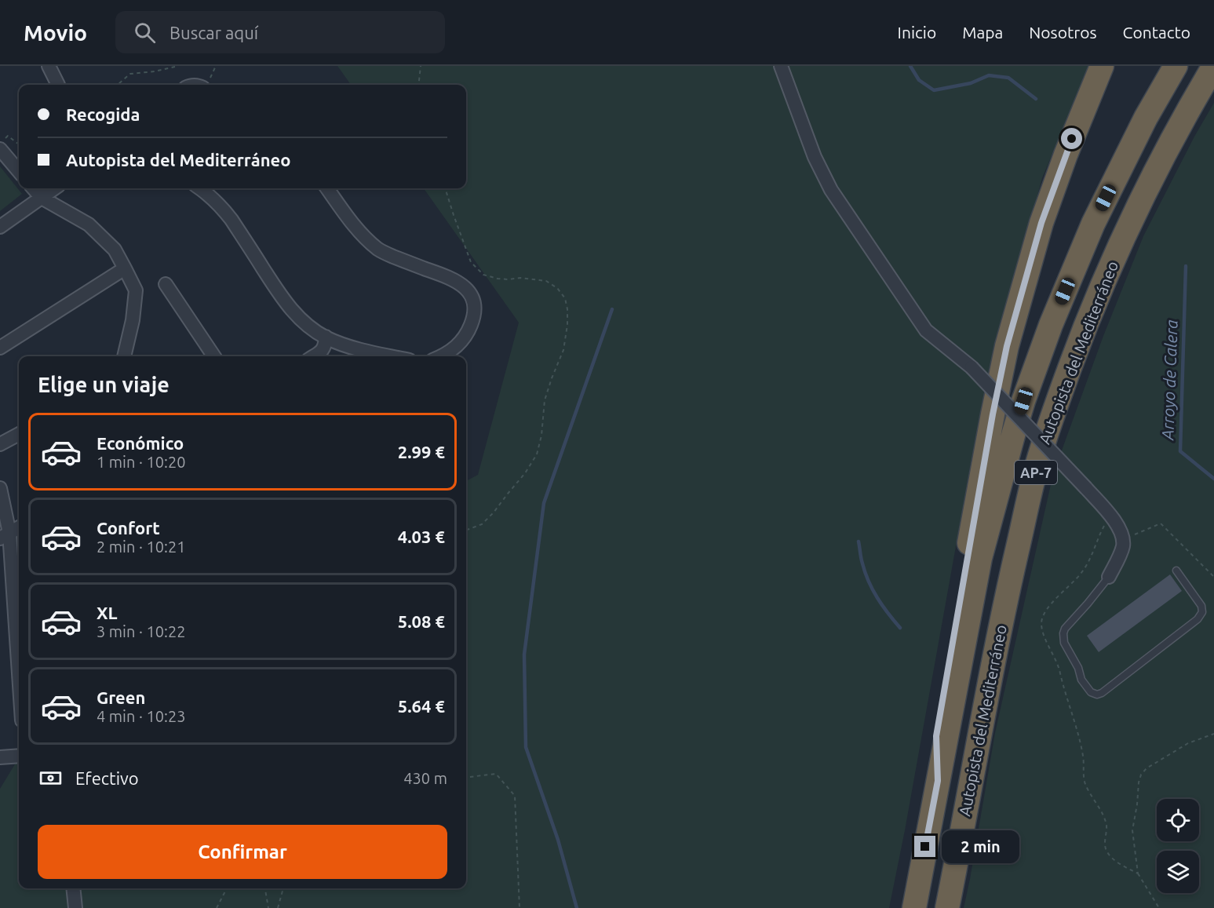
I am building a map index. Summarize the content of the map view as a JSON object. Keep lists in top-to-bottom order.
{
  "streets": {
    "highway": ["Autopista del Mediterráneo", "AP-7"]
  },
  "water": ["Arroyo de Calera"],
  "page": {
    "header": "Movio",
    "search": "Buscar aquí",
    "nav": [
      "Inicio",
      "Mapa",
      "Nosotros",
      "Contacto"
    ],
    "banner": ["Recogida", "Autopista del Mediterráneo"],
    "heading": "Elige un viaje",
    "list": [
      {
        "name": "Económico",
        "note": "1 min · 10:20",
        "value": "2.99 €"
      },
      {
        "name": "Confort",
        "note": "2 min · 10:21",
        "value": "4.03 €"
      },
      {
        "name": "XL",
        "note": "3 min · 10:22",
        "value": "5.08 €"
      },
      {
        "name": "Green",
        "note": "4 min · 10:23",
        "value": "5.64 €"
      }
    ],
    "pay": ["Efectivo", "430 m"],
    "buttons": "Confirmar",
    "bubble": "2 min"
  }
}
